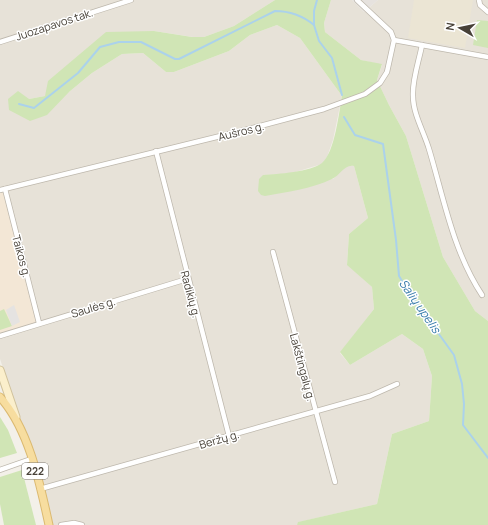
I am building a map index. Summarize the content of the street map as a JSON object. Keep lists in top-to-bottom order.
{
  "streets": {
    "main road": ["222"],
    "street": [
      "Juozapavos tak.",
      "Aušros g.",
      "Taikos g.",
      "Radikių g.",
      "Saulės g.",
      "Lakštingalų g.",
      "Beržų g."
    ]
  },
  "crossings": [
    ["Aušros g.", "Taikos g."],
    ["Aušros g.", "Radikių g."],
    ["Taikos g.", "Saulės g."],
    ["Radikių g.", "Saulės g."],
    ["Radikių g.", "Beržų g."],
    ["Lakštingalų g.", "Beržų g."],
    ["Beržų g.", "222"]
  ],
  "water": ["Salių upelis"],
  "north": "left"
}
